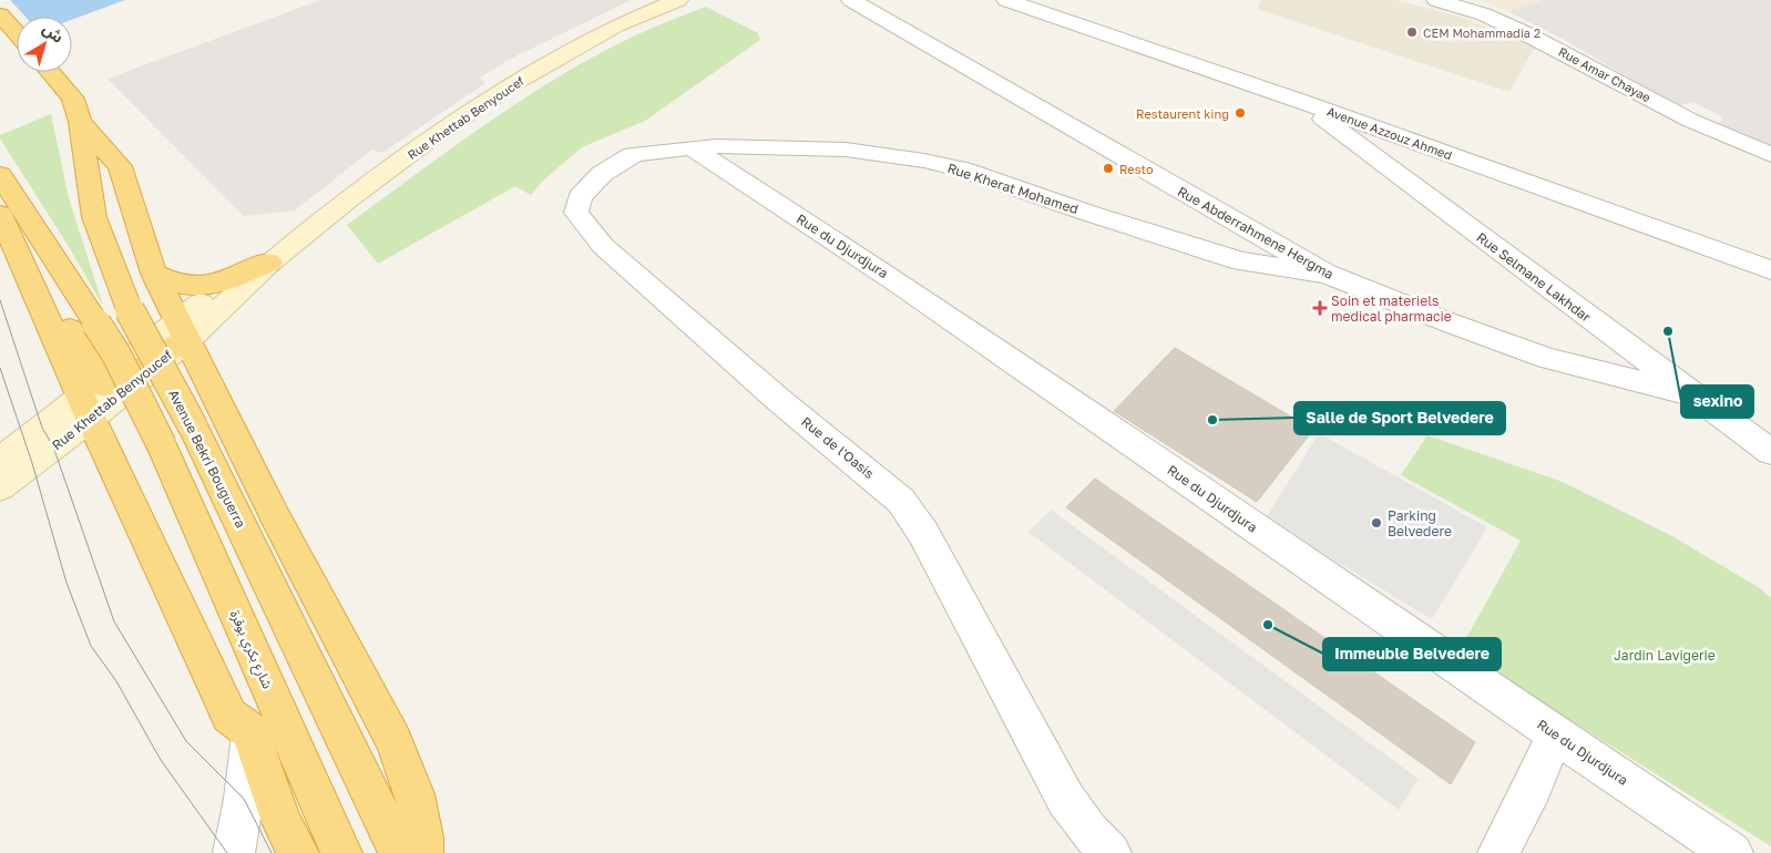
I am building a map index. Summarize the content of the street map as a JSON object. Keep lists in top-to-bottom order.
{
  "streets": {
    "highway": ["Avenue Bekri Bouguerra", "شارع بكري بوقرة"],
    "main road": ["Rue Khettab Benyoucef"],
    "street": [
      "Rue Amar Chayae",
      "Avenue Azzouz Ahmed",
      "Rue Kherat Mohamed",
      "Rue Abderrahmene Hergma",
      "Rue du Djurdjura",
      "Rue Selmane Lakhdar",
      "Rue de l'Oasis"
    ]
  },
  "crossings": [
    ["Avenue Azzouz Ahmed", "Rue Selmane Lakhdar"],
    ["Rue Kherat Mohamed", "Rue Abderrahmene Hergma"],
    ["Rue Kherat Mohamed", "Rue du Djurdjura"],
    ["Rue Kherat Mohamed", "Rue de l'Oasis"],
    ["Rue Abderrahmene Hergma", "Rue Selmane Lakhdar"],
    ["Rue du Djurdjura", "Rue de l'Oasis"]
  ],
  "parks": ["Jardin Lavigerie"],
  "places": {
    "other": [
      "CEM Mohammadia 2",
      "Restaurent king",
      "Resto",
      "sexino",
      "Salle de Sport Belvedere",
      "Parking Belvedere",
      "Immeuble Belvedere"
    ],
    "health": ["Soin et materiels medical pharmacie"]
  },
  "north": "top right"
}
